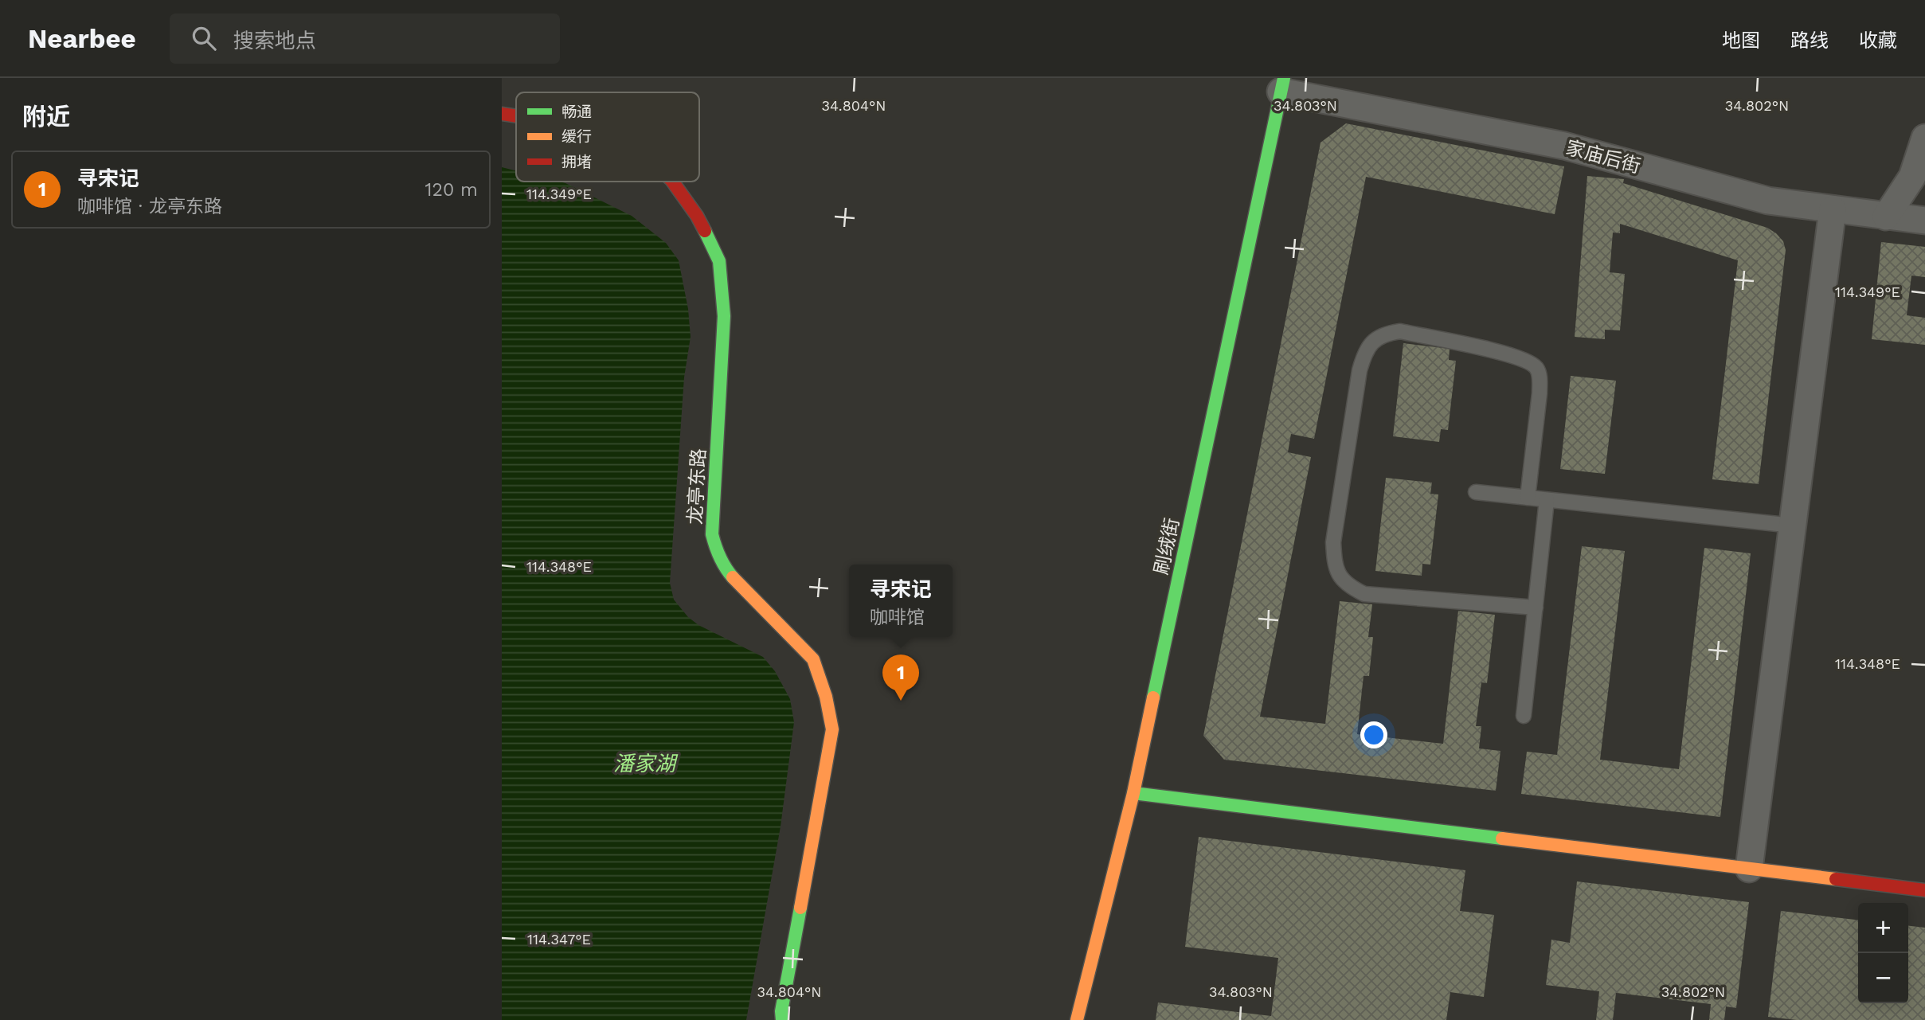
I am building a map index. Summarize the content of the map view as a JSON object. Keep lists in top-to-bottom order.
{
  "streets": {
    "street": ["家庙后街", "龙亭东路", "刷绒街"]
  },
  "crossings": [
    ["家庙后街", "刷绒街"]
  ],
  "water": ["潘家湖"],
  "legend": ["畅通", "缓行", "拥堵"],
  "page": {
    "header": "Nearbee",
    "search": "搜索地点",
    "nav": ["地图", "路线", "收藏"],
    "heading": "附近",
    "list": [
      {
        "mark": "1",
        "name": "寻宋记",
        "note": "咖啡馆 · 龙亭东路",
        "value": "120 m"
      }
    ],
    "popup": ["寻宋记", "咖啡馆"],
    "pins": "1",
    "map_buttons": ["+", "−"]
  },
  "coordinates": [
    "34.804°N",
    "34.803°N",
    "34.802°N",
    "114.349°E",
    "114.348°E",
    "114.347°E"
  ]
}
